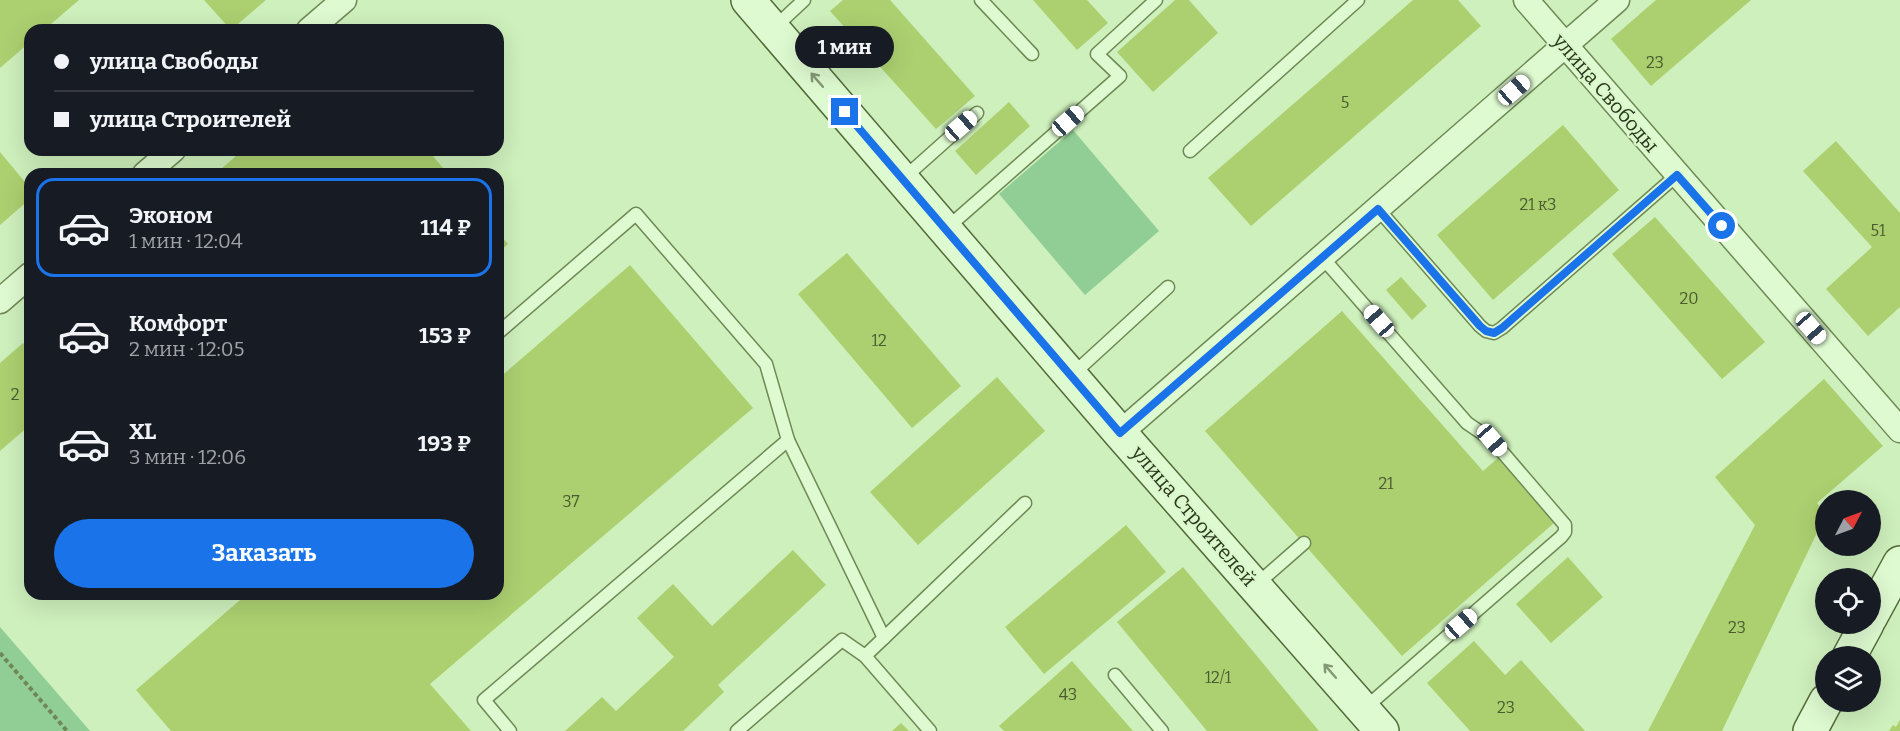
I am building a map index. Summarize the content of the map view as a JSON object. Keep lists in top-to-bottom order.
{
  "streets": {
    "street": ["улица Свободы", "улица Строителей"]
  },
  "one_way": ["улица Строителей"],
  "house_numbers": [
    "23",
    "5",
    "21 к3",
    "51",
    "20",
    "12",
    "2",
    "21",
    "37",
    "23",
    "12/1",
    "43",
    "23"
  ],
  "north": "top right",
  "page": {
    "banner": ["улица Свободы", "улица Строителей"],
    "bubble": "1 мин",
    "list": [
      {
        "name": "Эконом",
        "note": "1 мин · 12:04",
        "value": "114 ₽"
      },
      {
        "name": "Комфорт",
        "note": "2 мин · 12:05",
        "value": "153 ₽"
      },
      {
        "name": "XL",
        "note": "3 мин · 12:06",
        "value": "193 ₽"
      }
    ],
    "buttons": "Заказать"
  }
}
